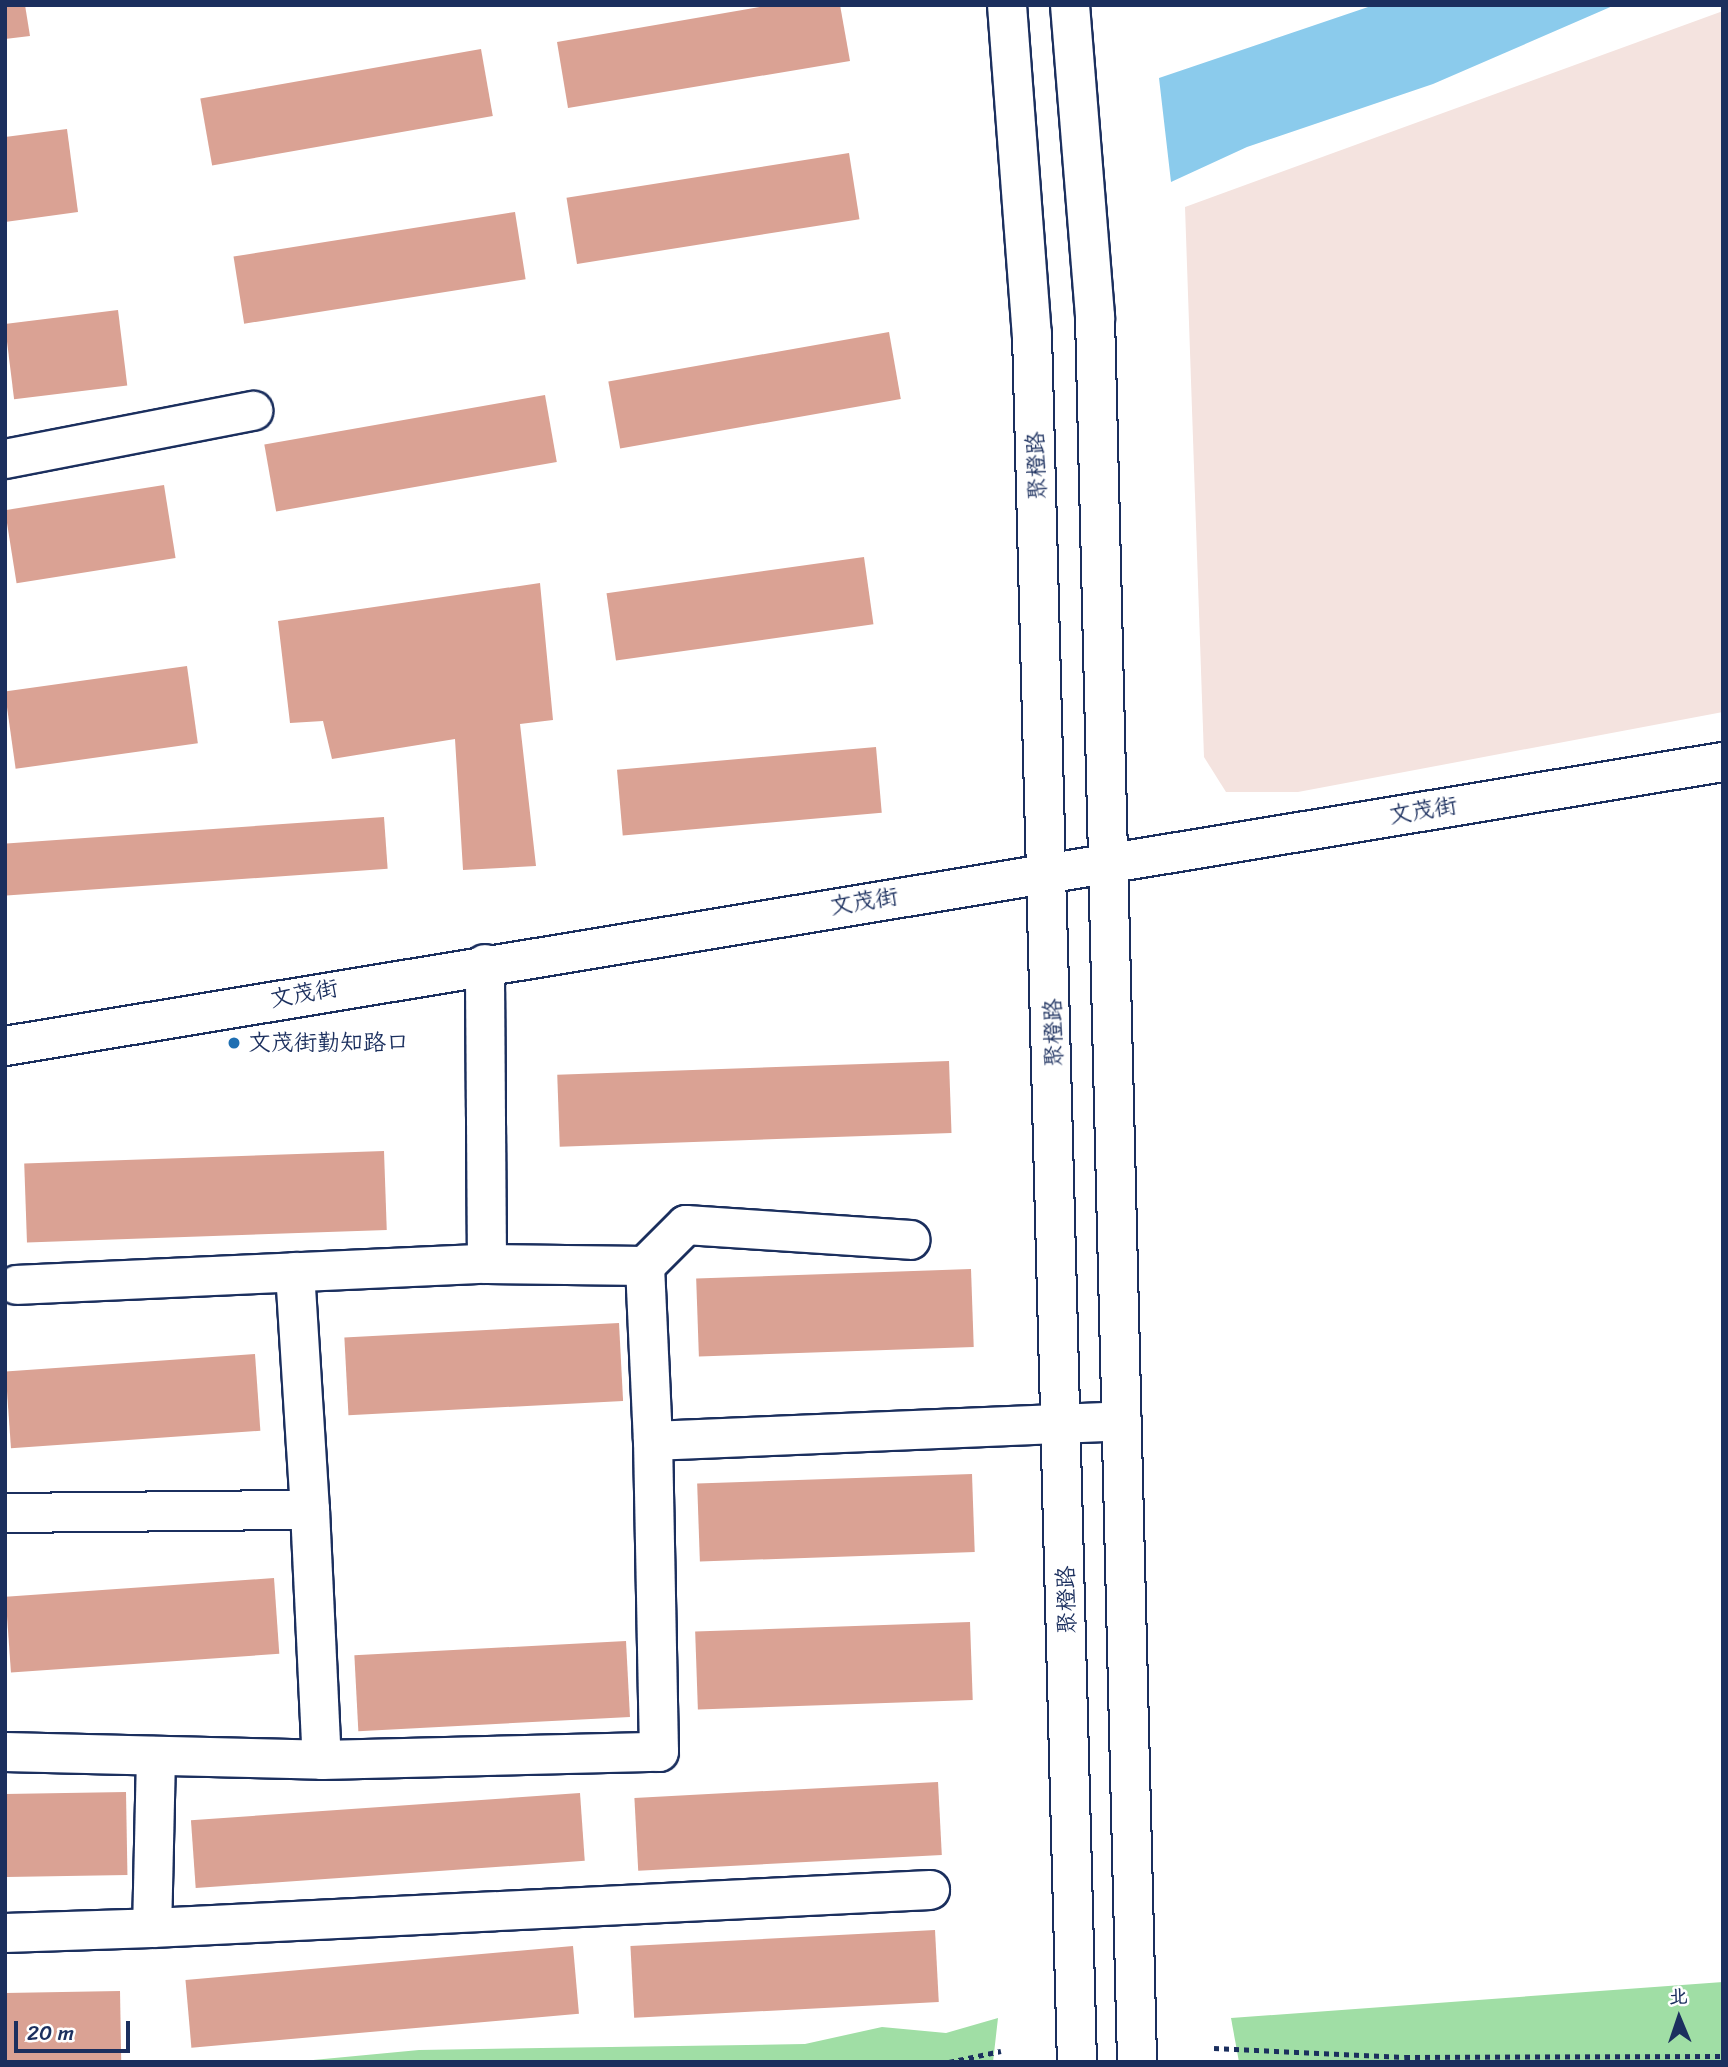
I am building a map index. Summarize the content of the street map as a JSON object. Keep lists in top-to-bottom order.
{
  "streets": {
    "street": ["聚橙路", "文茂街"]
  },
  "crossings": [
    ["聚橙路", "文茂街"]
  ],
  "places": ["文茂街勤知路口"],
  "scale_bar": "20 m",
  "north": "top"
}
